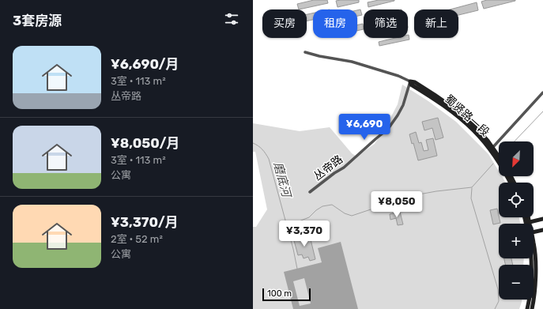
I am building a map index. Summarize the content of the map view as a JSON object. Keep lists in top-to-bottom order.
{
  "streets": {
    "street": ["蜀贤路一段", "丛帝路"]
  },
  "crossings": [
    ["蜀贤路一段", "丛帝路"]
  ],
  "water": ["磨底河"],
  "scale_bar": "100 m",
  "north": "bottom left",
  "page": {
    "heading": "3套房源",
    "chip": [
      "买房",
      "租房",
      "筛选",
      "新上"
    ],
    "list": [
      {
        "name": "¥6,690/月",
        "note": "3室 · 113 m² · 丛帝路"
      },
      {
        "name": "¥8,050/月",
        "note": "3室 · 113 m² · 公寓"
      },
      {
        "name": "¥3,370/月",
        "note": "2室 · 52 m² · 公寓"
      }
    ],
    "price": ["¥6,690", "¥8,050", "¥3,370"],
    "map_buttons": ["+", "−"],
    "scale": "100 m"
  }
}
